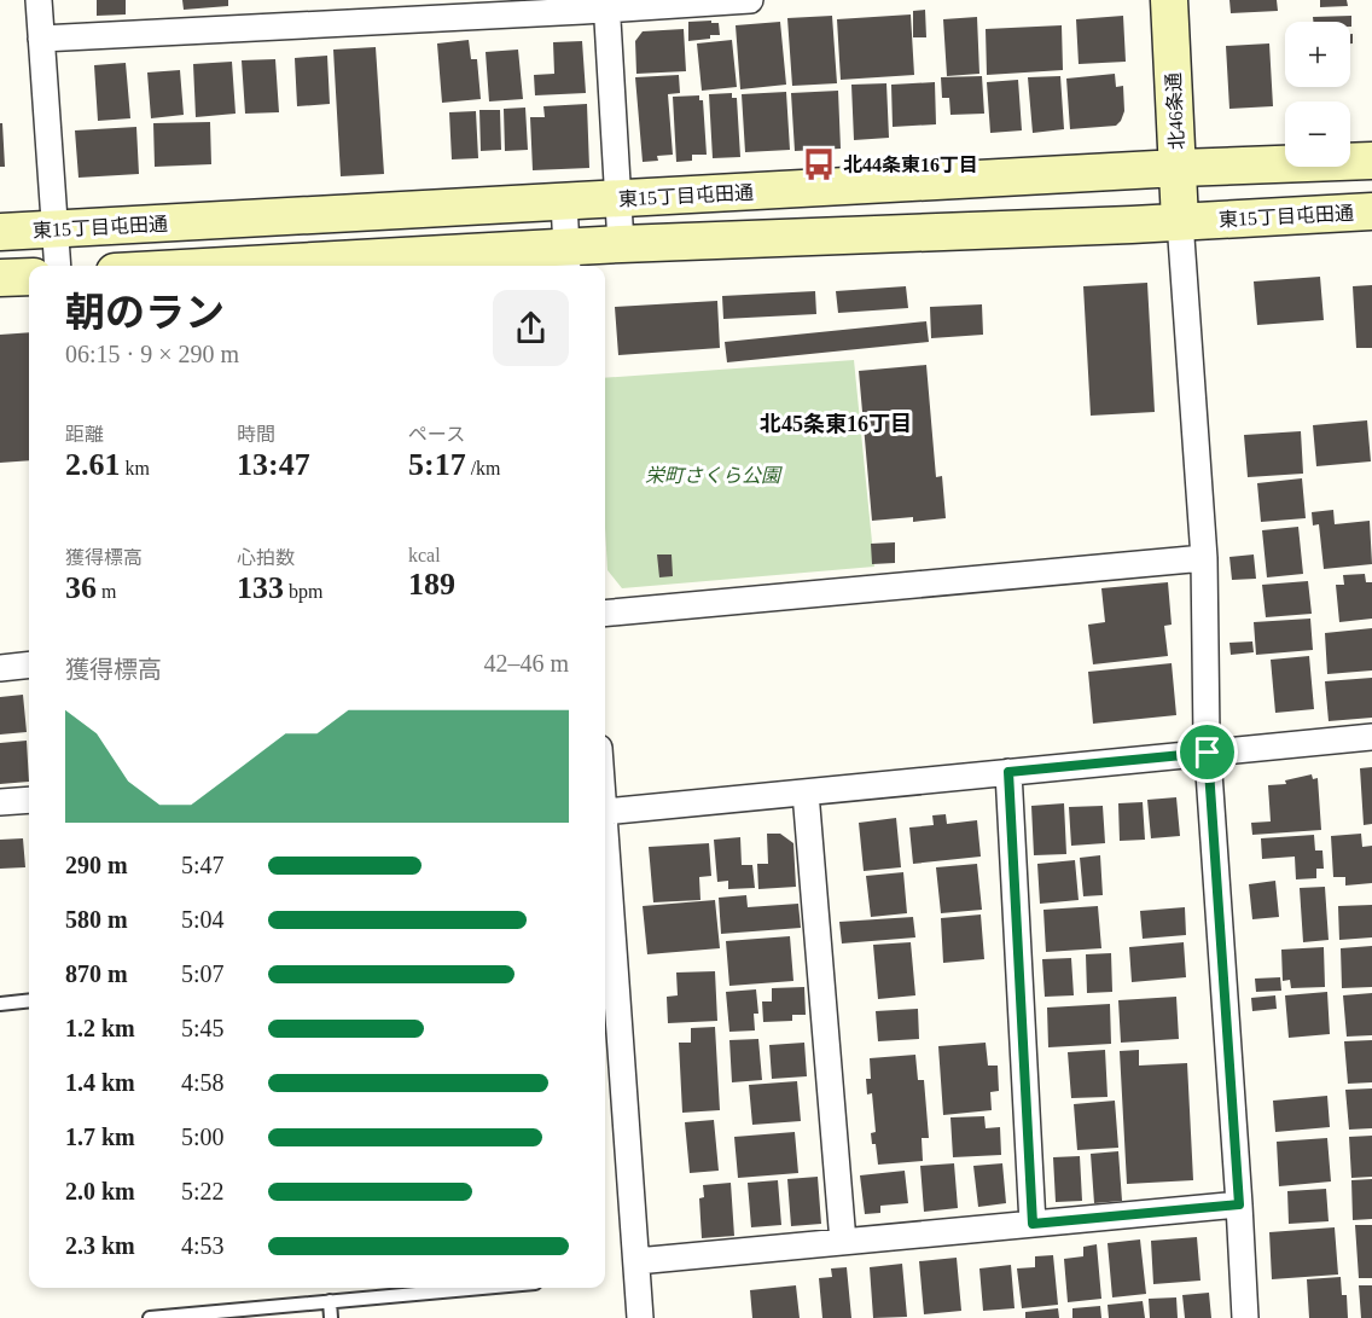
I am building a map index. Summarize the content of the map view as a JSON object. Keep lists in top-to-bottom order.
{
  "streets": {
    "street": ["北46条通", "東15丁目屯田通"]
  },
  "crossings": [
    ["北46条通", "東15丁目屯田通"]
  ],
  "districts": ["北45条東16丁目"],
  "parks": ["栄町さくら公園"],
  "places": {
    "bus stop": ["北44条東16丁目"]
  },
  "page": {
    "map_buttons": ["+", "−"],
    "heading": ["朝のラン", "06:15 · 9 × 290 m"],
    "stats": [
      ["距離", "2.61 km"],
      ["時間", "13:47"],
      ["ペース", "5:17 /km"],
      ["獲得標高", "36 m"],
      ["心拍数", "133 bpm"],
      ["kcal", "189"]
    ],
    "chart": ["獲得標高", "42–46 m"],
    "list": [
      {
        "name": "290 m",
        "note": "5:47"
      },
      {
        "name": "580 m",
        "note": "5:04"
      },
      {
        "name": "870 m",
        "note": "5:07"
      },
      {
        "name": "1.2 km",
        "note": "5:45"
      },
      {
        "name": "1.4 km",
        "note": "4:58"
      },
      {
        "name": "1.7 km",
        "note": "5:00"
      },
      {
        "name": "2.0 km",
        "note": "5:22"
      },
      {
        "name": "2.3 km",
        "note": "4:53"
      }
    ]
  }
}
